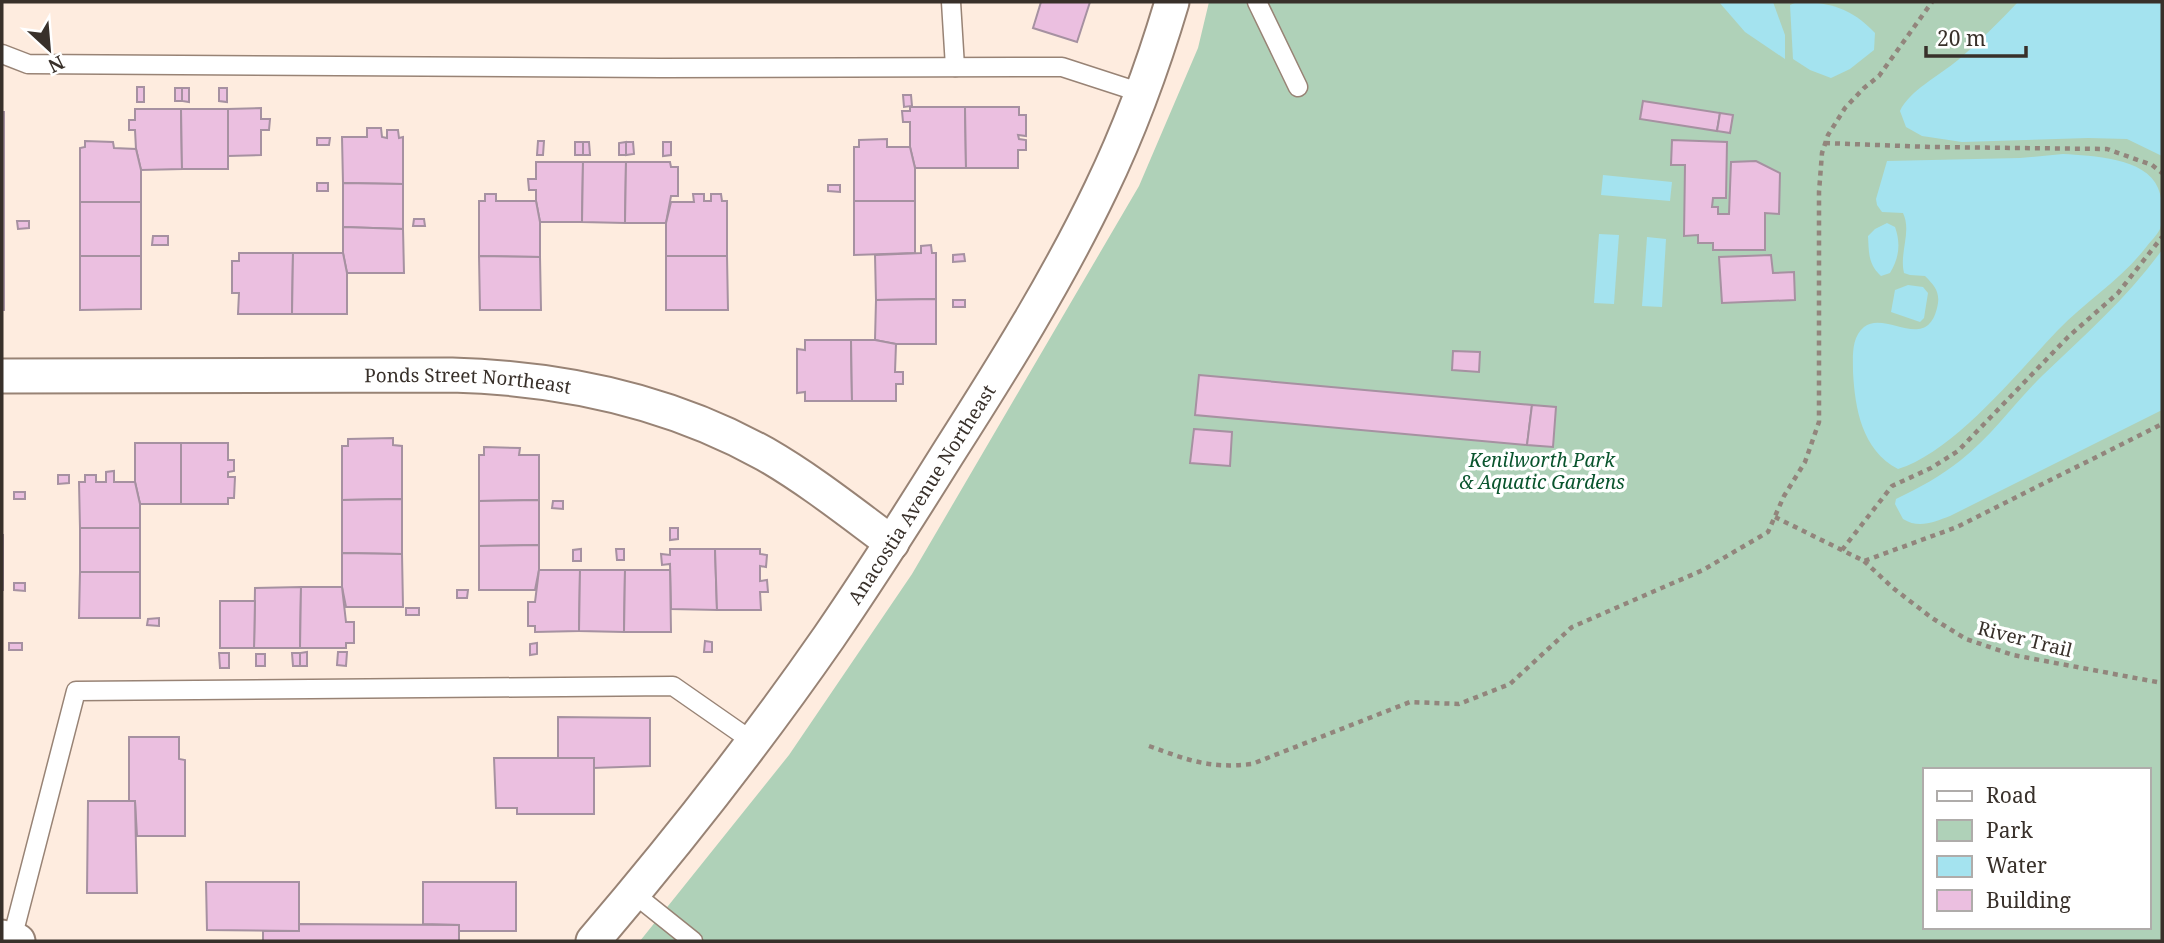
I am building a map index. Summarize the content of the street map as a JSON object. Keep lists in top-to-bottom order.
{
  "streets": {
    "street": ["Ponds Street Northeast", "Anacostia Avenue Northeast"],
    "path": ["River Trail"]
  },
  "crossings": [
    ["Ponds Street Northeast", "Anacostia Avenue Northeast"]
  ],
  "parks": ["Kenilworth Park & Aquatic Gardens"],
  "legend": [
    "Road",
    "Park",
    "Water",
    "Building"
  ],
  "scale_bar": "20 m",
  "north": "bottom right"
}
